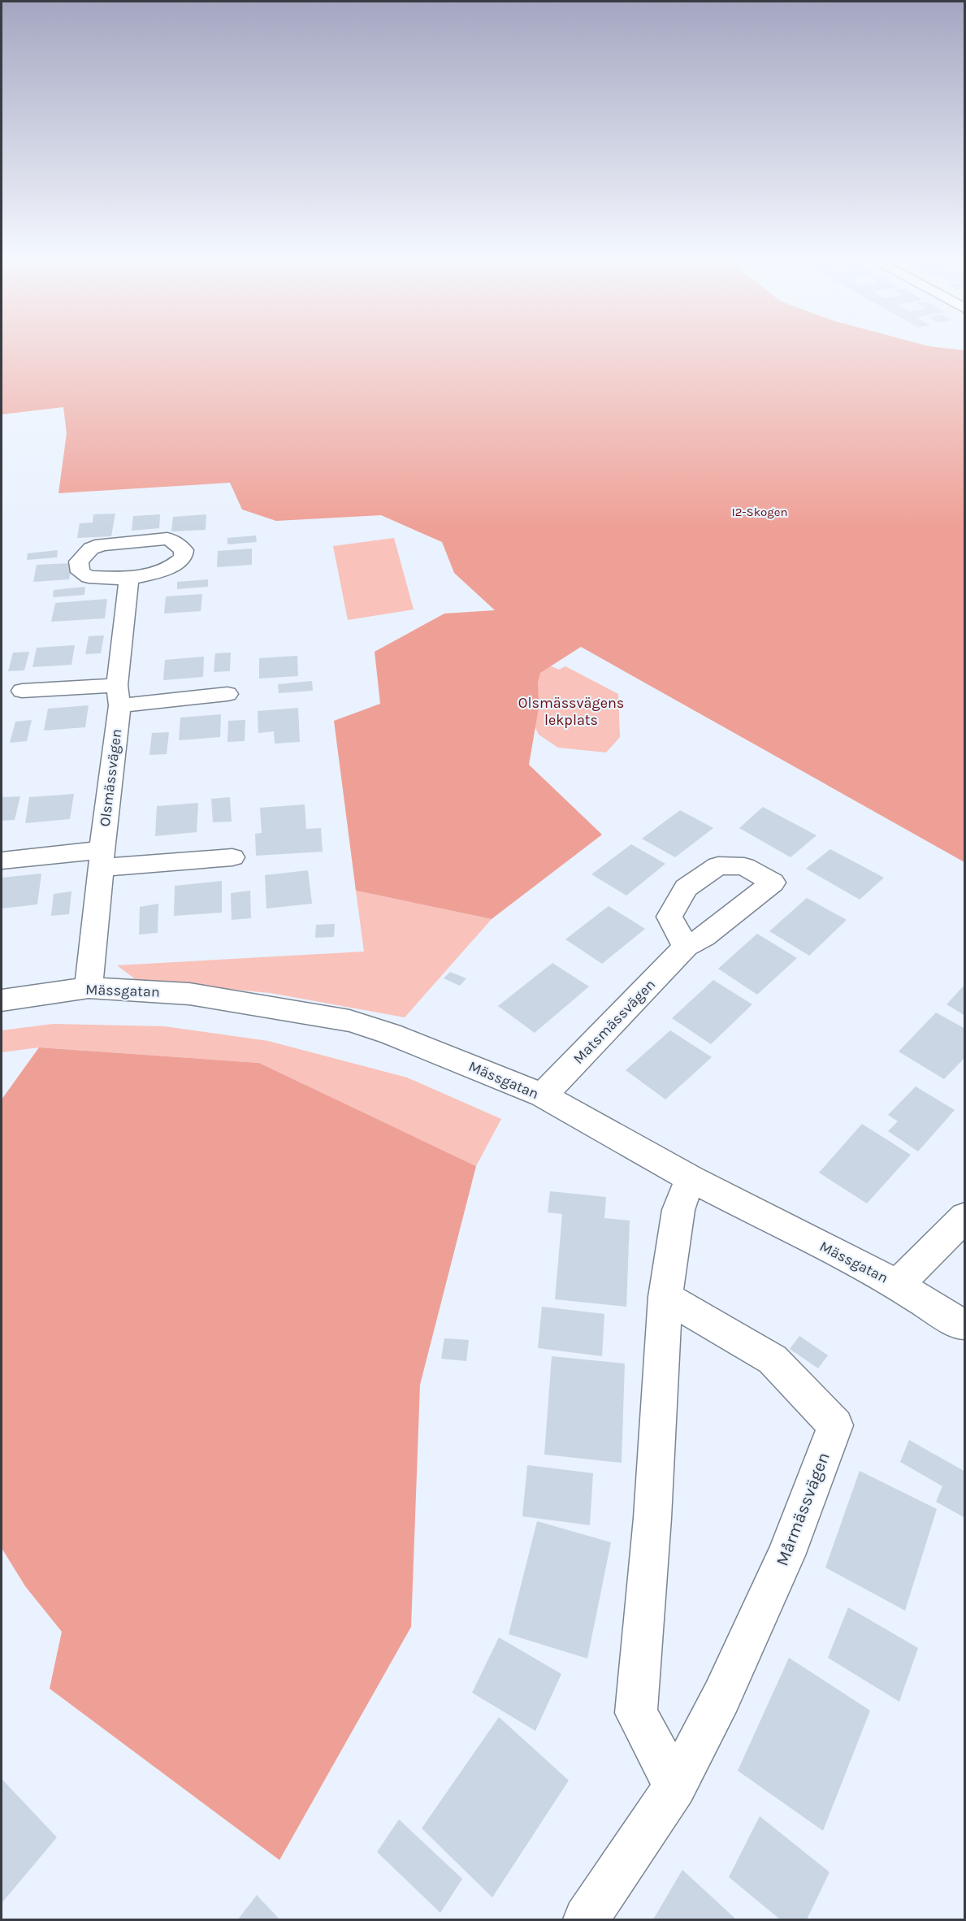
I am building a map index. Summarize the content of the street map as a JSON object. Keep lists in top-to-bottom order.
{
  "streets": {
    "street": [
      "Olsmässvägen",
      "Mässgatan",
      "Matsmässvägen",
      "Mårmässvägen"
    ]
  },
  "crossings": [
    ["Olsmässvägen", "Mässgatan"],
    ["Mässgatan", "Matsmässvägen"]
  ],
  "parks": ["I2-Skogen", "Olsmässvägens lekplats"]
}
